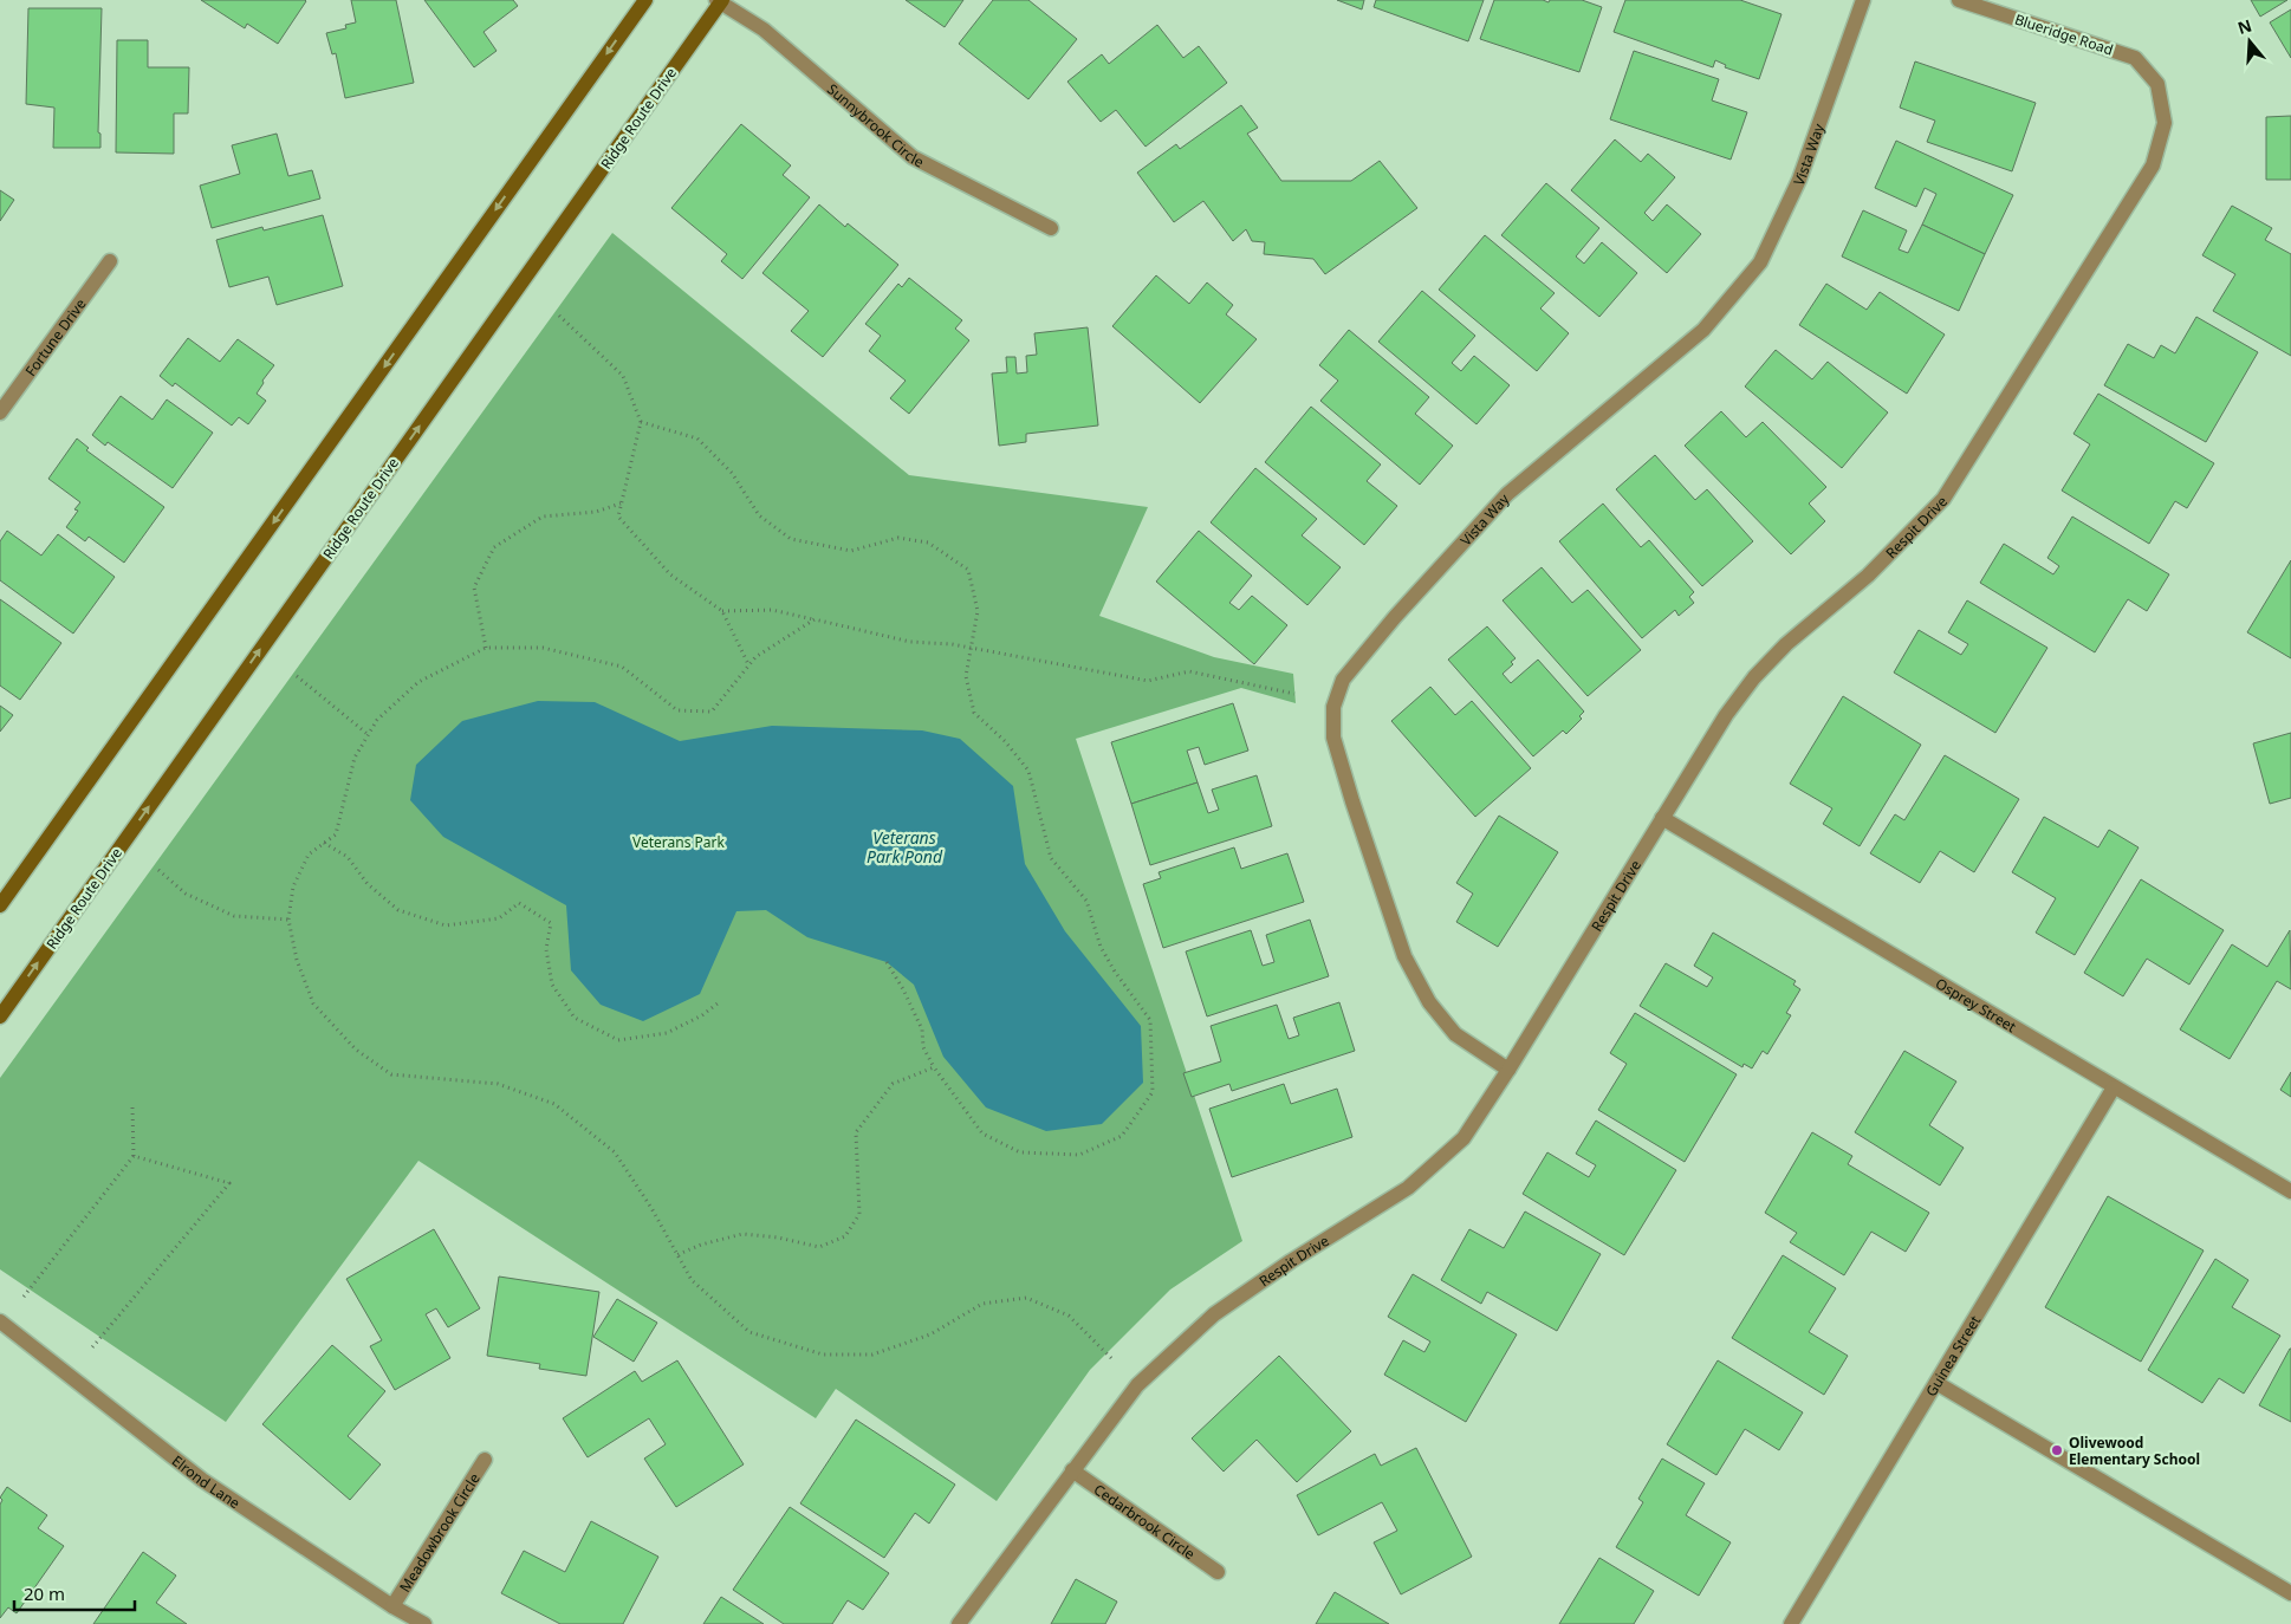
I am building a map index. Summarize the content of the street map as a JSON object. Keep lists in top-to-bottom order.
{
  "streets": {
    "main road": ["Ridge Route Drive"],
    "street": [
      "Blueridge Road",
      "Sunnybrook Circle",
      "Vista Way",
      "Fortune Drive",
      "Respit Drive",
      "Osprey Street",
      "Guinea Street",
      "Elrond Lane",
      "Cedarbrook Circle",
      "Meadowbrook Circle"
    ]
  },
  "crossings": [
    ["Blueridge Road", "Respit Drive"],
    ["Ridge Route Drive", "Sunnybrook Circle"],
    ["Vista Way", "Respit Drive"],
    ["Respit Drive", "Osprey Street"],
    ["Respit Drive", "Cedarbrook Circle"],
    ["Osprey Street", "Guinea Street"],
    ["Elrond Lane", "Meadowbrook Circle"]
  ],
  "water": ["Veterans Park Pond"],
  "parks": ["Veterans Park"],
  "places": ["Olivewood Elementary School"],
  "scale_bar": "20 m",
  "north": "top"
}
